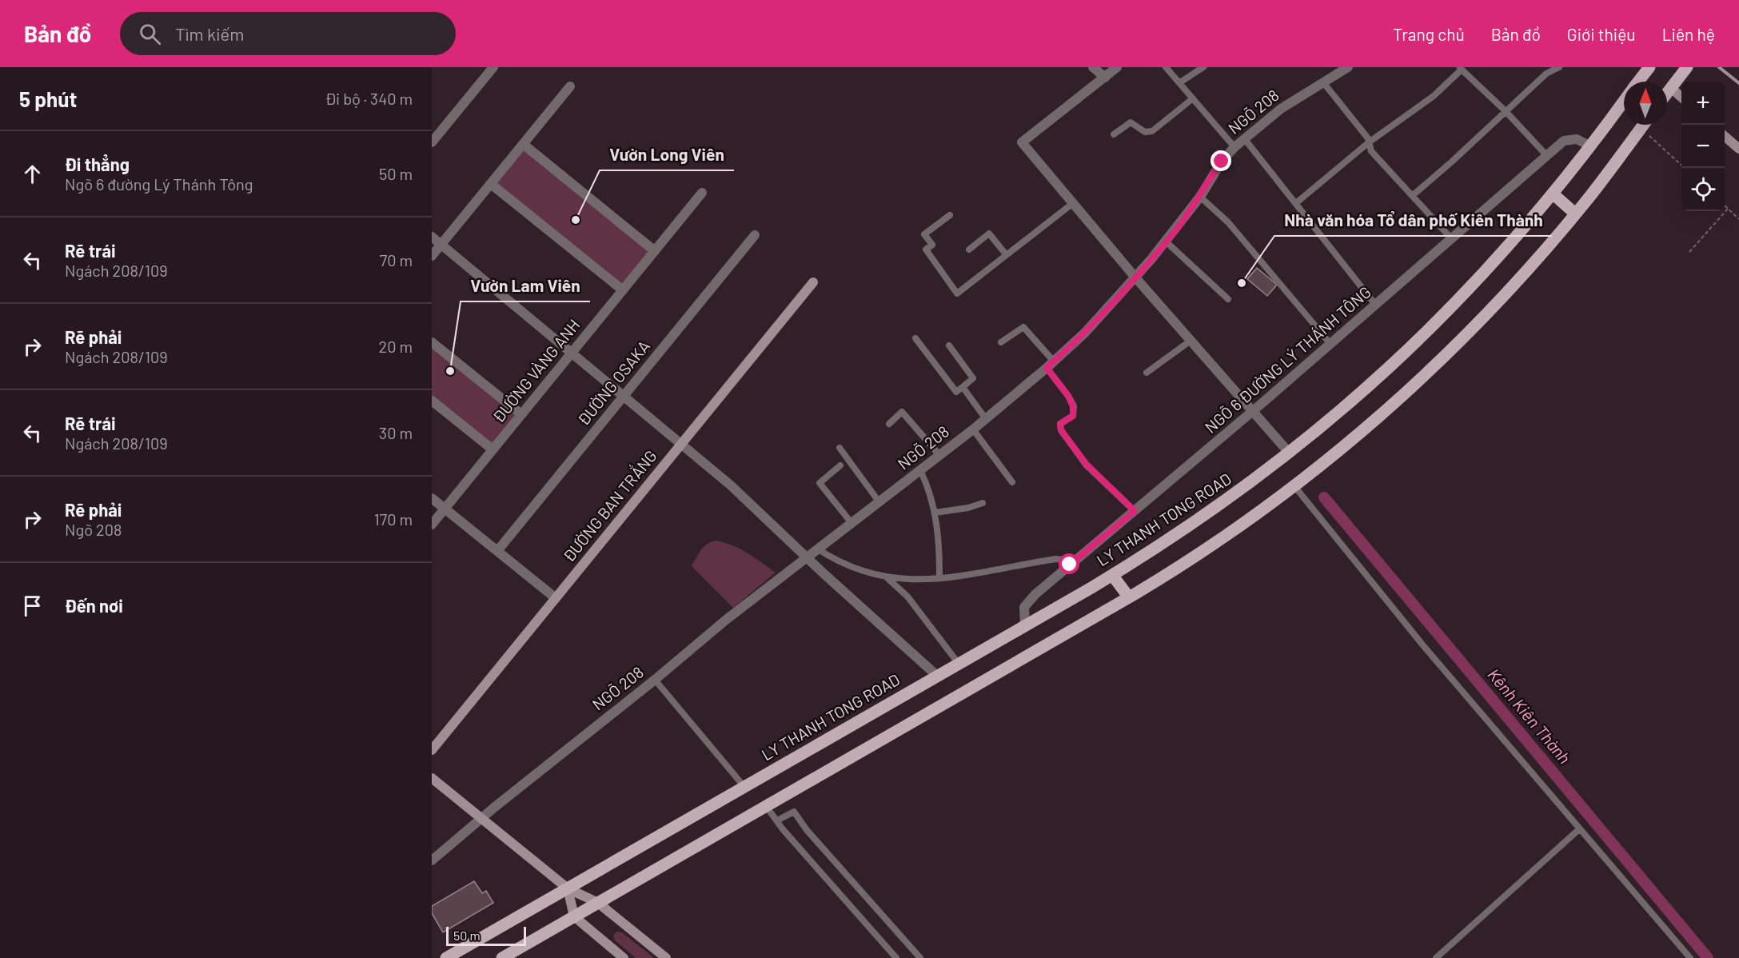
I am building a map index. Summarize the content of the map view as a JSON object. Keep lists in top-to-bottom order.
{
  "streets": {
    "main road": ["LY THANH TONG ROAD"],
    "street": [
      "NGÕ 208",
      "NGÕ 6 ĐƯỜNG LÝ THÁNH TÔNG",
      "ĐƯỜNG VÀNG ANH",
      "ĐƯỜNG OSAKA",
      "ĐƯỜNG BAN TRẮNG"
    ]
  },
  "crossings": [
    ["NGÕ 6 ĐƯỜNG LÝ THÁNH TÔNG", "LY THANH TONG ROAD"]
  ],
  "water": ["Kênh Kiên Thành"],
  "places": ["Vườn Long Viên", "Nhà văn hóa Tổ dân phố Kiên Thành", "Vườn Lam Viên"],
  "scale_bar": "50 m",
  "north": "top",
  "page": {
    "header": "Bản đồ",
    "search": "Tìm kiếm",
    "nav": [
      "Trang chủ",
      "Bản đồ",
      "Giới thiệu",
      "Liên hệ"
    ],
    "heading": ["5 phút", "Đi bộ · 340 m"],
    "map_buttons": ["+", "−"],
    "list": [
      ["Đi thẳng", "Ngõ 6 đường Lý Thánh Tông", "50 m"],
      ["Rẽ trái", "Ngách 208/109", "70 m"],
      ["Rẽ phải", "Ngách 208/109", "20 m"],
      ["Rẽ trái", "Ngách 208/109", "30 m"],
      ["Rẽ phải", "Ngõ 208", "170 m"],
      "Đến nơi"
    ],
    "scale": "50 m"
  }
}
